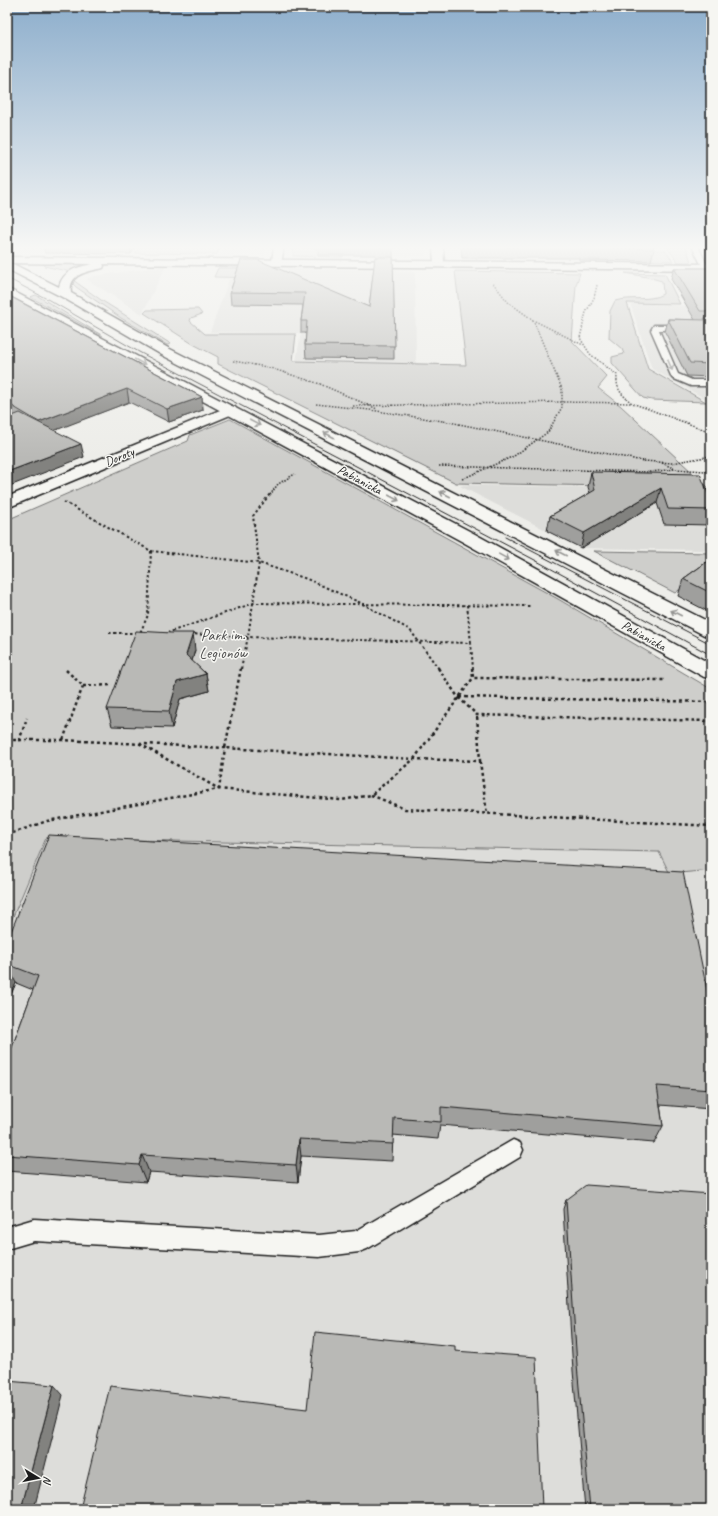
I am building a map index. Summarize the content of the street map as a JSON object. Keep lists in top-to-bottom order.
{
  "streets": {
    "street": ["Doroty", "Pabianicka"]
  },
  "crossings": [
    ["Doroty", "Pabianicka"]
  ],
  "parks": ["Park im. Legionów"],
  "north": "right"
}
